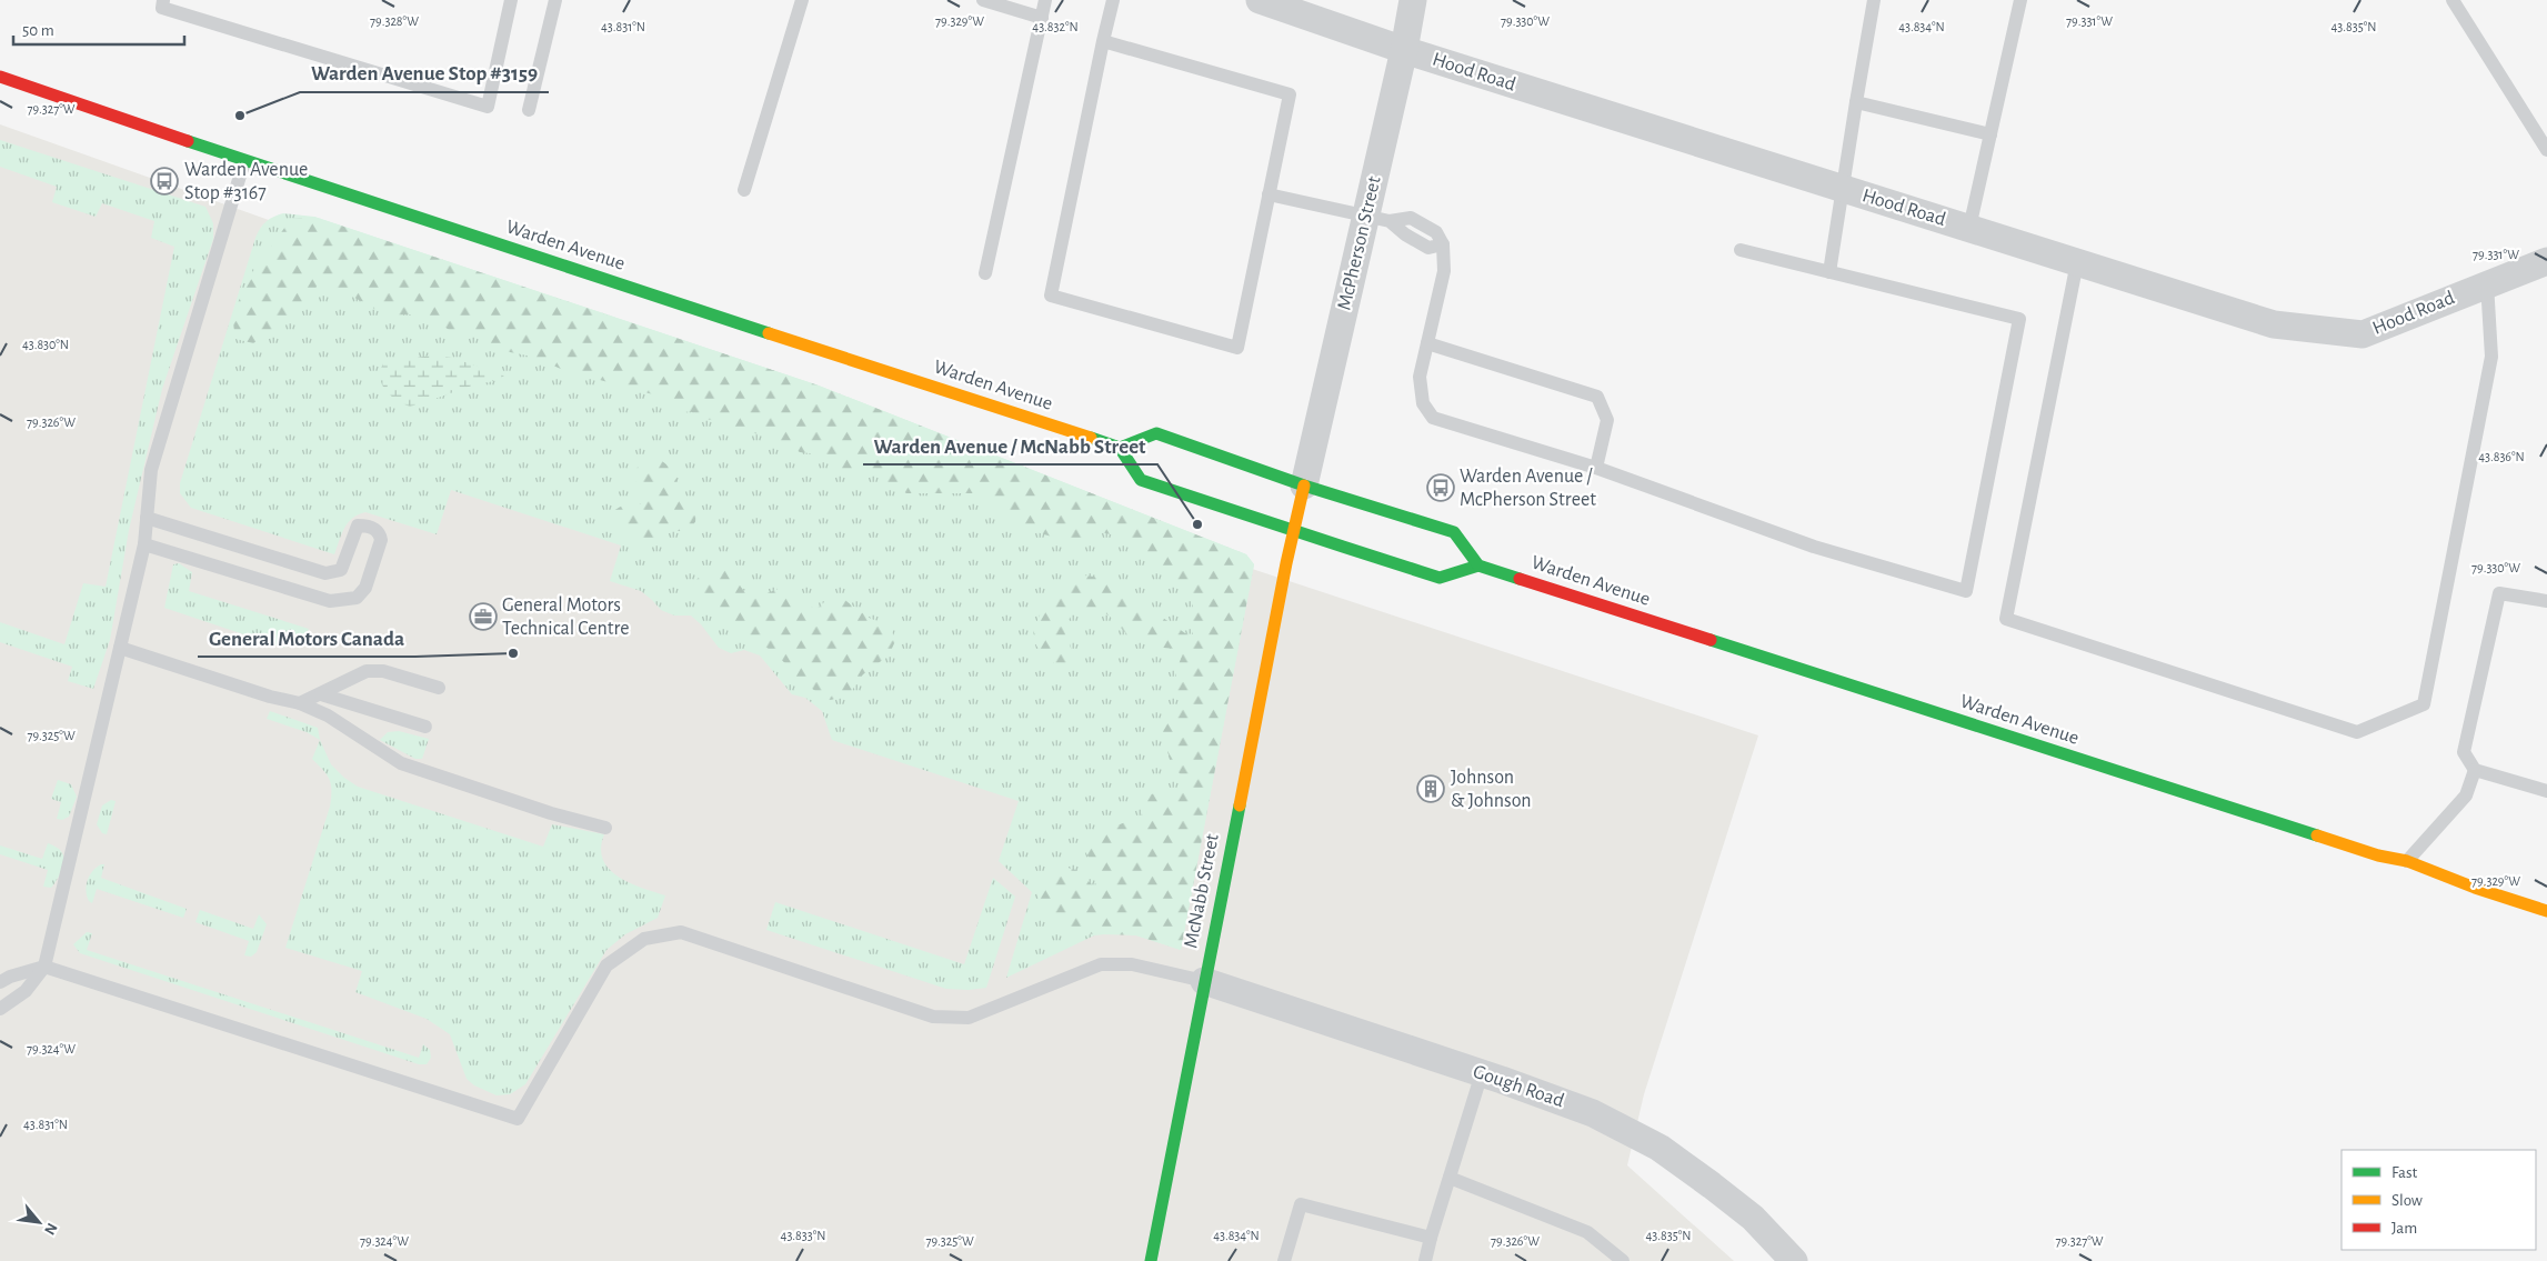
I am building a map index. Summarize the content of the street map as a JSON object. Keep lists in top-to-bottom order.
{
  "streets": {
    "main road": ["Warden Avenue", "McNabb Street"],
    "street": ["Hood Road", "McPherson Street", "Gough Road"]
  },
  "crossings": [
    ["Hood Road", "McPherson Street"],
    ["McPherson Street", "McNabb Street"],
    ["McNabb Street", "Gough Road"]
  ],
  "places": {
    "other": ["Warden Avenue Stop #3159", "Warden Avenue / McNabb Street", "General Motors Canada"],
    "bus stop": ["Warden Avenue Stop #3167", "Warden Avenue / McPherson Street"],
    "office": ["General Motors Technical Centre"],
    "building": ["Johnson & Johnson"]
  },
  "legend": ["Fast", "Slow", "Jam"],
  "scale_bar": "50 m",
  "north": "bottom right",
  "coordinates": [
    "79.328°W",
    "79.329°W",
    "79.330°W",
    "79.331°W",
    "43.831°N",
    "43.832°N",
    "43.834°N",
    "43.835°N",
    "79.327°W",
    "43.830°N",
    "79.326°W",
    "43.836°N",
    "79.325°W",
    "79.324°W",
    "43.833°N"
  ]
}
